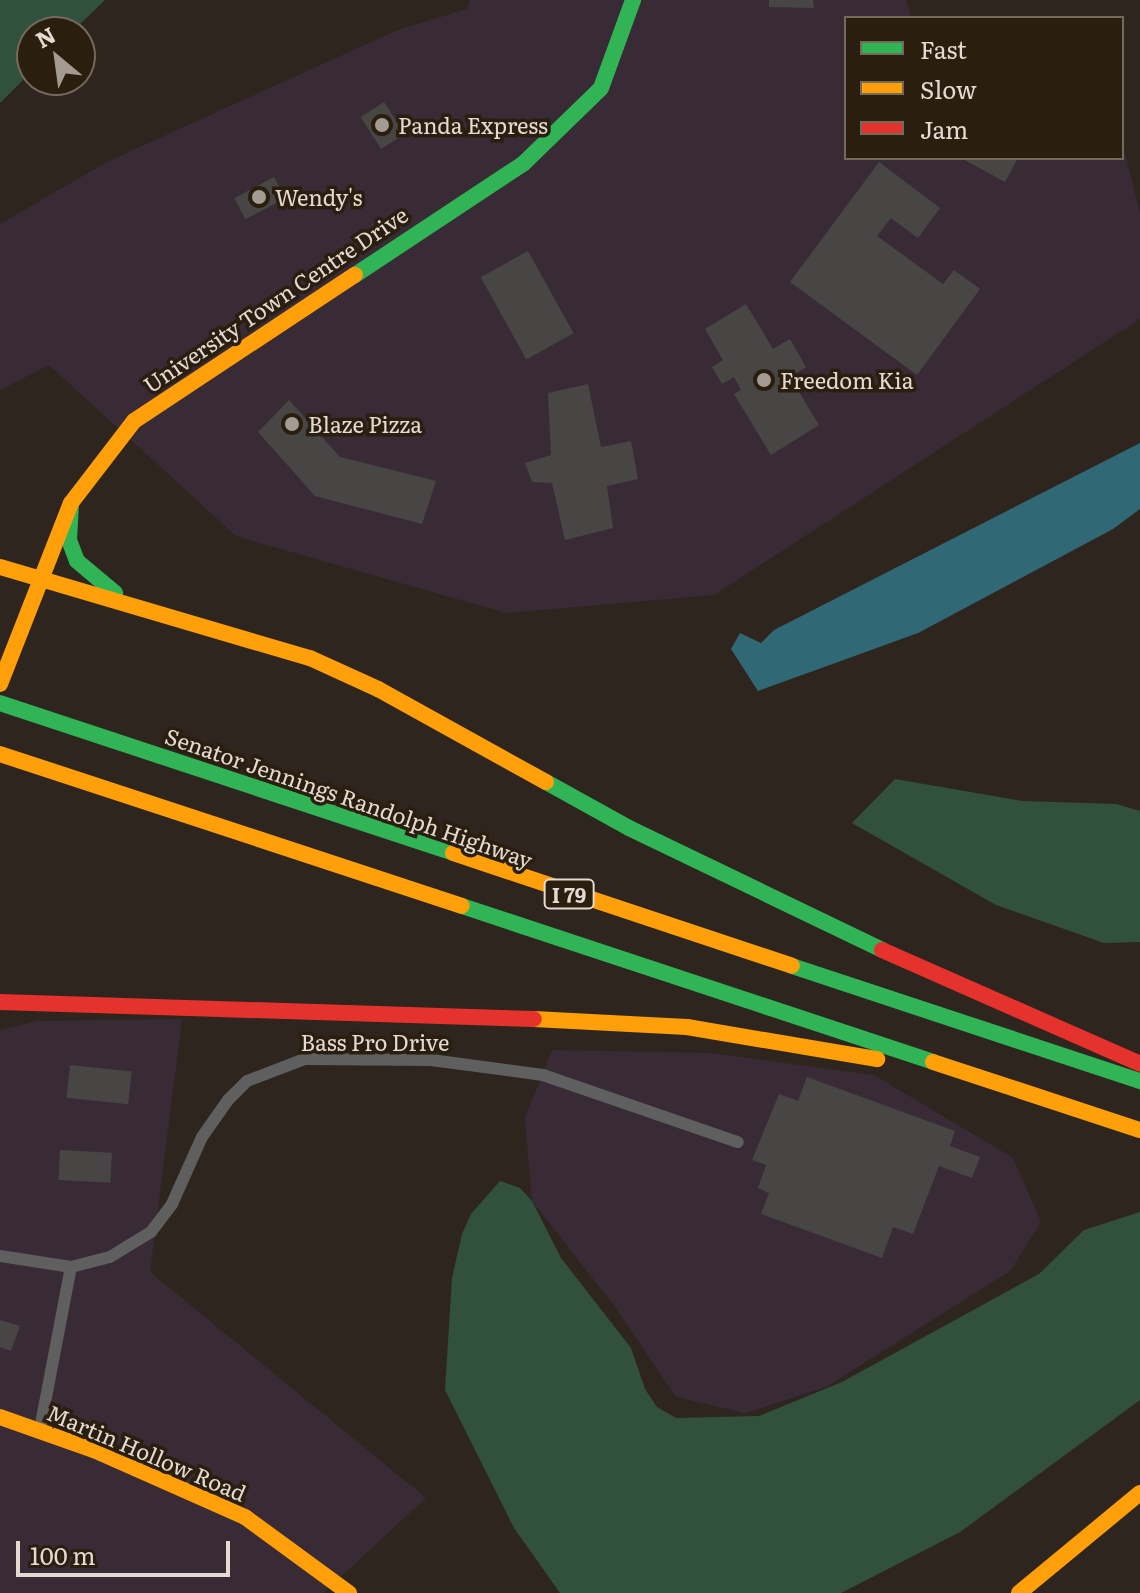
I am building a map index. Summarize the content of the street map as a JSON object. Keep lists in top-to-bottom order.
{
  "streets": {
    "main road": [
      "University Town Centre Drive",
      "Senator Jennings Randolph Highway",
      "I 79",
      "Martin Hollow Road"
    ],
    "street": ["Bass Pro Drive"]
  },
  "places": [
    "Panda Express",
    "Wendy's",
    "Freedom Kia",
    "Blaze Pizza"
  ],
  "legend": ["Fast", "Slow", "Jam"],
  "scale_bar": "100 m",
  "north": "top left"
}
